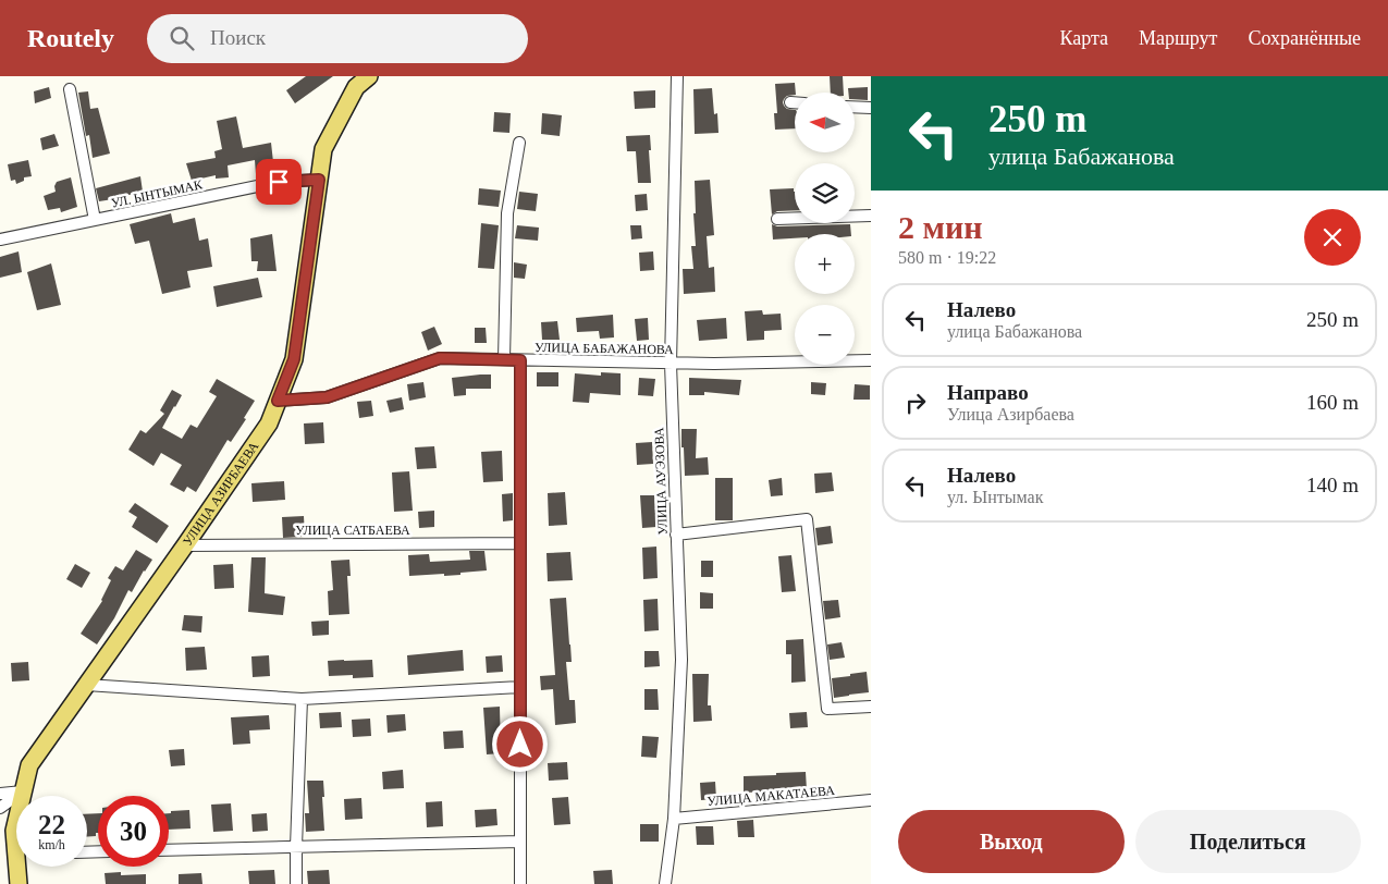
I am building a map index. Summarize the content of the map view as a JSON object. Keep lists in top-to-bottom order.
{
  "streets": {
    "main road": ["УЛИЦА АЗИРБАЕВА"],
    "street": [
      "УЛ. ЫНТЫМАК",
      "УЛИЦА БАБАЖАНОВА",
      "УЛИЦА АУЭЗОВА",
      "УЛИЦА САТБАЕВА",
      "УЛИЦА МАКАТАЕВА"
    ]
  },
  "crossings": [
    ["УЛ. ЫНТЫМАК", "УЛИЦА АЗИРБАЕВА"],
    ["УЛИЦА БАБАЖАНОВА", "УЛИЦА АУЭЗОВА"],
    ["УЛИЦА БАБАЖАНОВА", "УЛИЦА АЗИРБАЕВА"],
    ["УЛИЦА АУЭЗОВА", "УЛИЦА МАКАТАЕВА"],
    ["УЛИЦА АЗИРБАЕВА", "УЛИЦА САТБАЕВА"]
  ],
  "north": "left",
  "page": {
    "header": "Routely",
    "search": "Поиск",
    "nav": ["Карта", "Маршрут", "Сохранённые"],
    "turn": ["250 m", "улица Бабажанова"],
    "map_buttons": ["+", "−"],
    "heading": ["2 мин", "580 m · 19:22"],
    "list": [
      {
        "name": "Налево",
        "note": "улица Бабажанова",
        "value": "250 m"
      },
      {
        "name": "Направо",
        "note": "Улица Азирбаева",
        "value": "160 m"
      },
      {
        "name": "Налево",
        "note": "ул. Ынтымак",
        "value": "140 m"
      }
    ],
    "speed": "22 km/h",
    "limit": "30",
    "buttons": ["Выход", "Поделиться"]
  }
}
